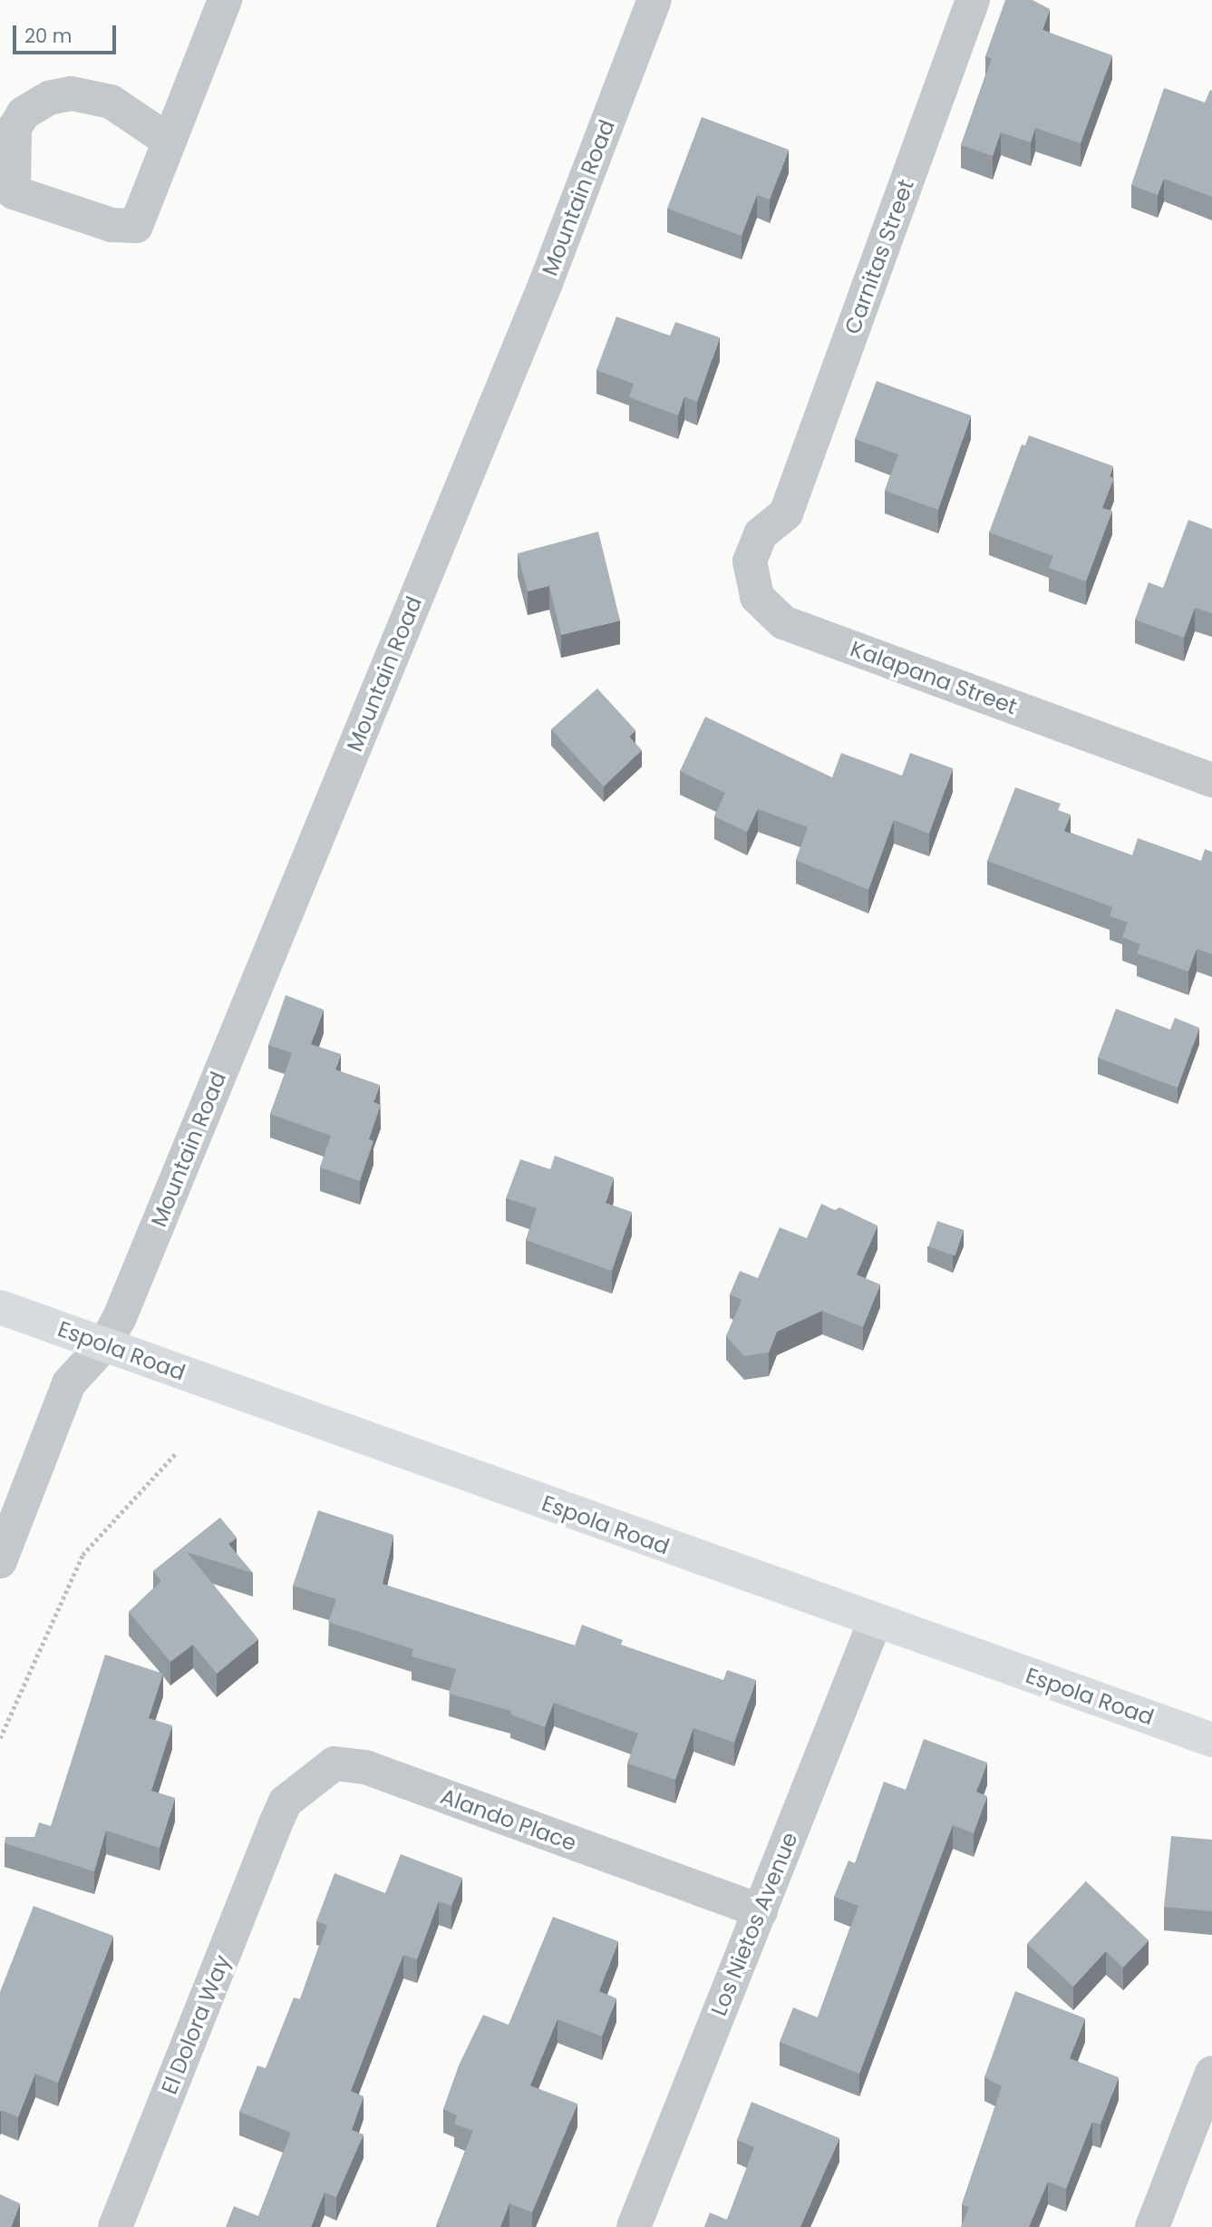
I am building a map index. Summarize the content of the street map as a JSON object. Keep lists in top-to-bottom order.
{
  "streets": {
    "main road": ["Espola Road"],
    "street": [
      "Mountain Road",
      "Carnitas Street",
      "Kalapana Street",
      "Alando Place",
      "Los Nietos Avenue",
      "El Dolora Way"
    ]
  },
  "crossings": [
    ["Mountain Road", "Espola Road"],
    ["Carnitas Street", "Kalapana Street"],
    ["Espola Road", "Los Nietos Avenue"],
    ["Alando Place", "Los Nietos Avenue"],
    ["Alando Place", "El Dolora Way"]
  ],
  "scale_bar": "20 m"
}
